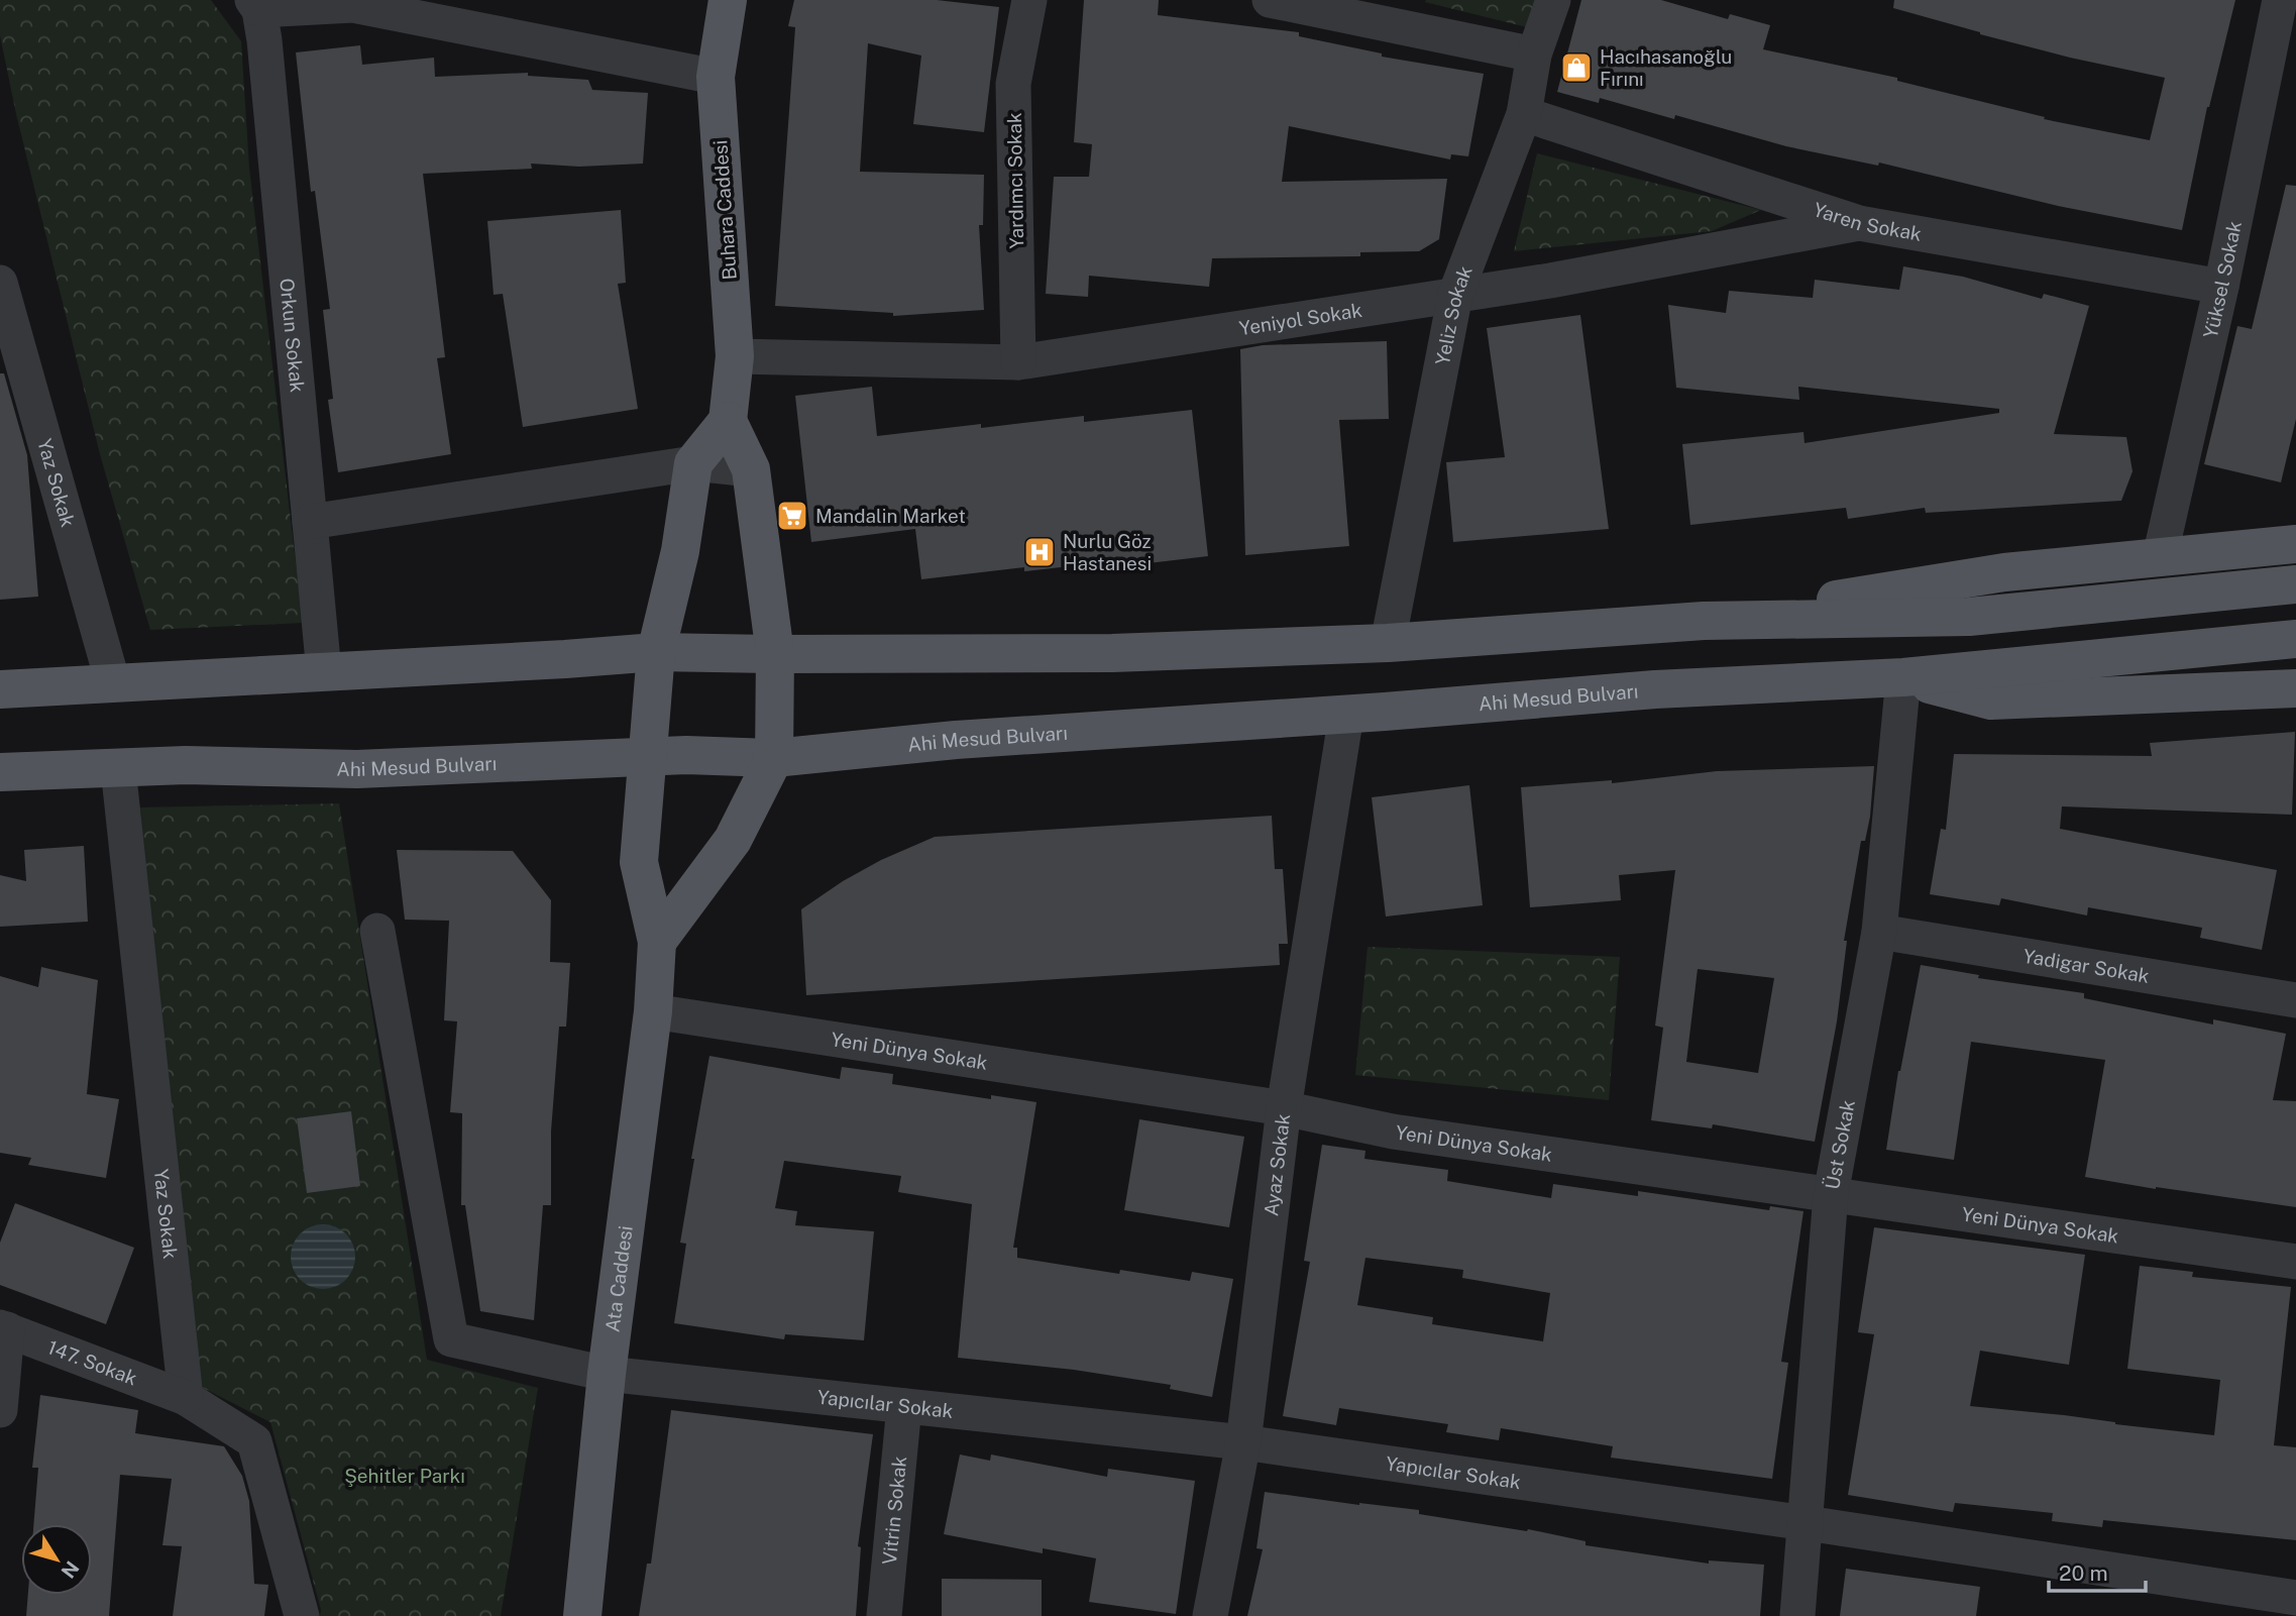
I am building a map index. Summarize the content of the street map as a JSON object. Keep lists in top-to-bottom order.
{
  "streets": {
    "main road": ["Buhara Caddesi", "Ahi Mesud Bulvarı", "Ata Caddesi"],
    "street": [
      "Yardımcı Sokak",
      "Yaren Sokak",
      "Yüksel Sokak",
      "Yeliz Sokak",
      "Yeniyol Sokak",
      "Orkun Sokak",
      "Yaz Sokak",
      "Yadigar Sokak",
      "Yeni Dünya Sokak",
      "Üst Sokak",
      "Ayaz Sokak",
      "147. Sokak",
      "Yapıcılar Sokak",
      "Vitrin Sokak"
    ]
  },
  "crossings": [
    ["Yardımcı Sokak", "Yeniyol Sokak"],
    ["Buhara Caddesi", "Yeniyol Sokak"],
    ["Yaren Sokak", "Yüksel Sokak"],
    ["Yaren Sokak", "Yeliz Sokak"],
    ["Yaren Sokak", "Yeniyol Sokak"],
    ["Yeliz Sokak", "Yeniyol Sokak"],
    ["Yaz Sokak", "Ahi Mesud Bulvarı"],
    ["Yaz Sokak", "147. Sokak"],
    ["Ahi Mesud Bulvarı", "Üst Sokak"],
    ["Ahi Mesud Bulvarı", "Ayaz Sokak"],
    ["Ahi Mesud Bulvarı", "Ata Caddesi"],
    ["Yadigar Sokak", "Üst Sokak"],
    ["Yeni Dünya Sokak", "Üst Sokak"],
    ["Yeni Dünya Sokak", "Ayaz Sokak"],
    ["Yeni Dünya Sokak", "Ata Caddesi"],
    ["Üst Sokak", "Yapıcılar Sokak"],
    ["Ayaz Sokak", "Yapıcılar Sokak"],
    ["Ata Caddesi", "Yapıcılar Sokak"],
    ["Yapıcılar Sokak", "Vitrin Sokak"]
  ],
  "parks": ["Şehitler Parkı"],
  "places": {
    "shop": ["Hacıhasanoğlu Fırını"],
    "supermarket": ["Mandalin Market"],
    "hospital": ["Nurlu Göz Hastanesi"]
  },
  "scale_bar": "20 m",
  "north": "bottom right"
}
